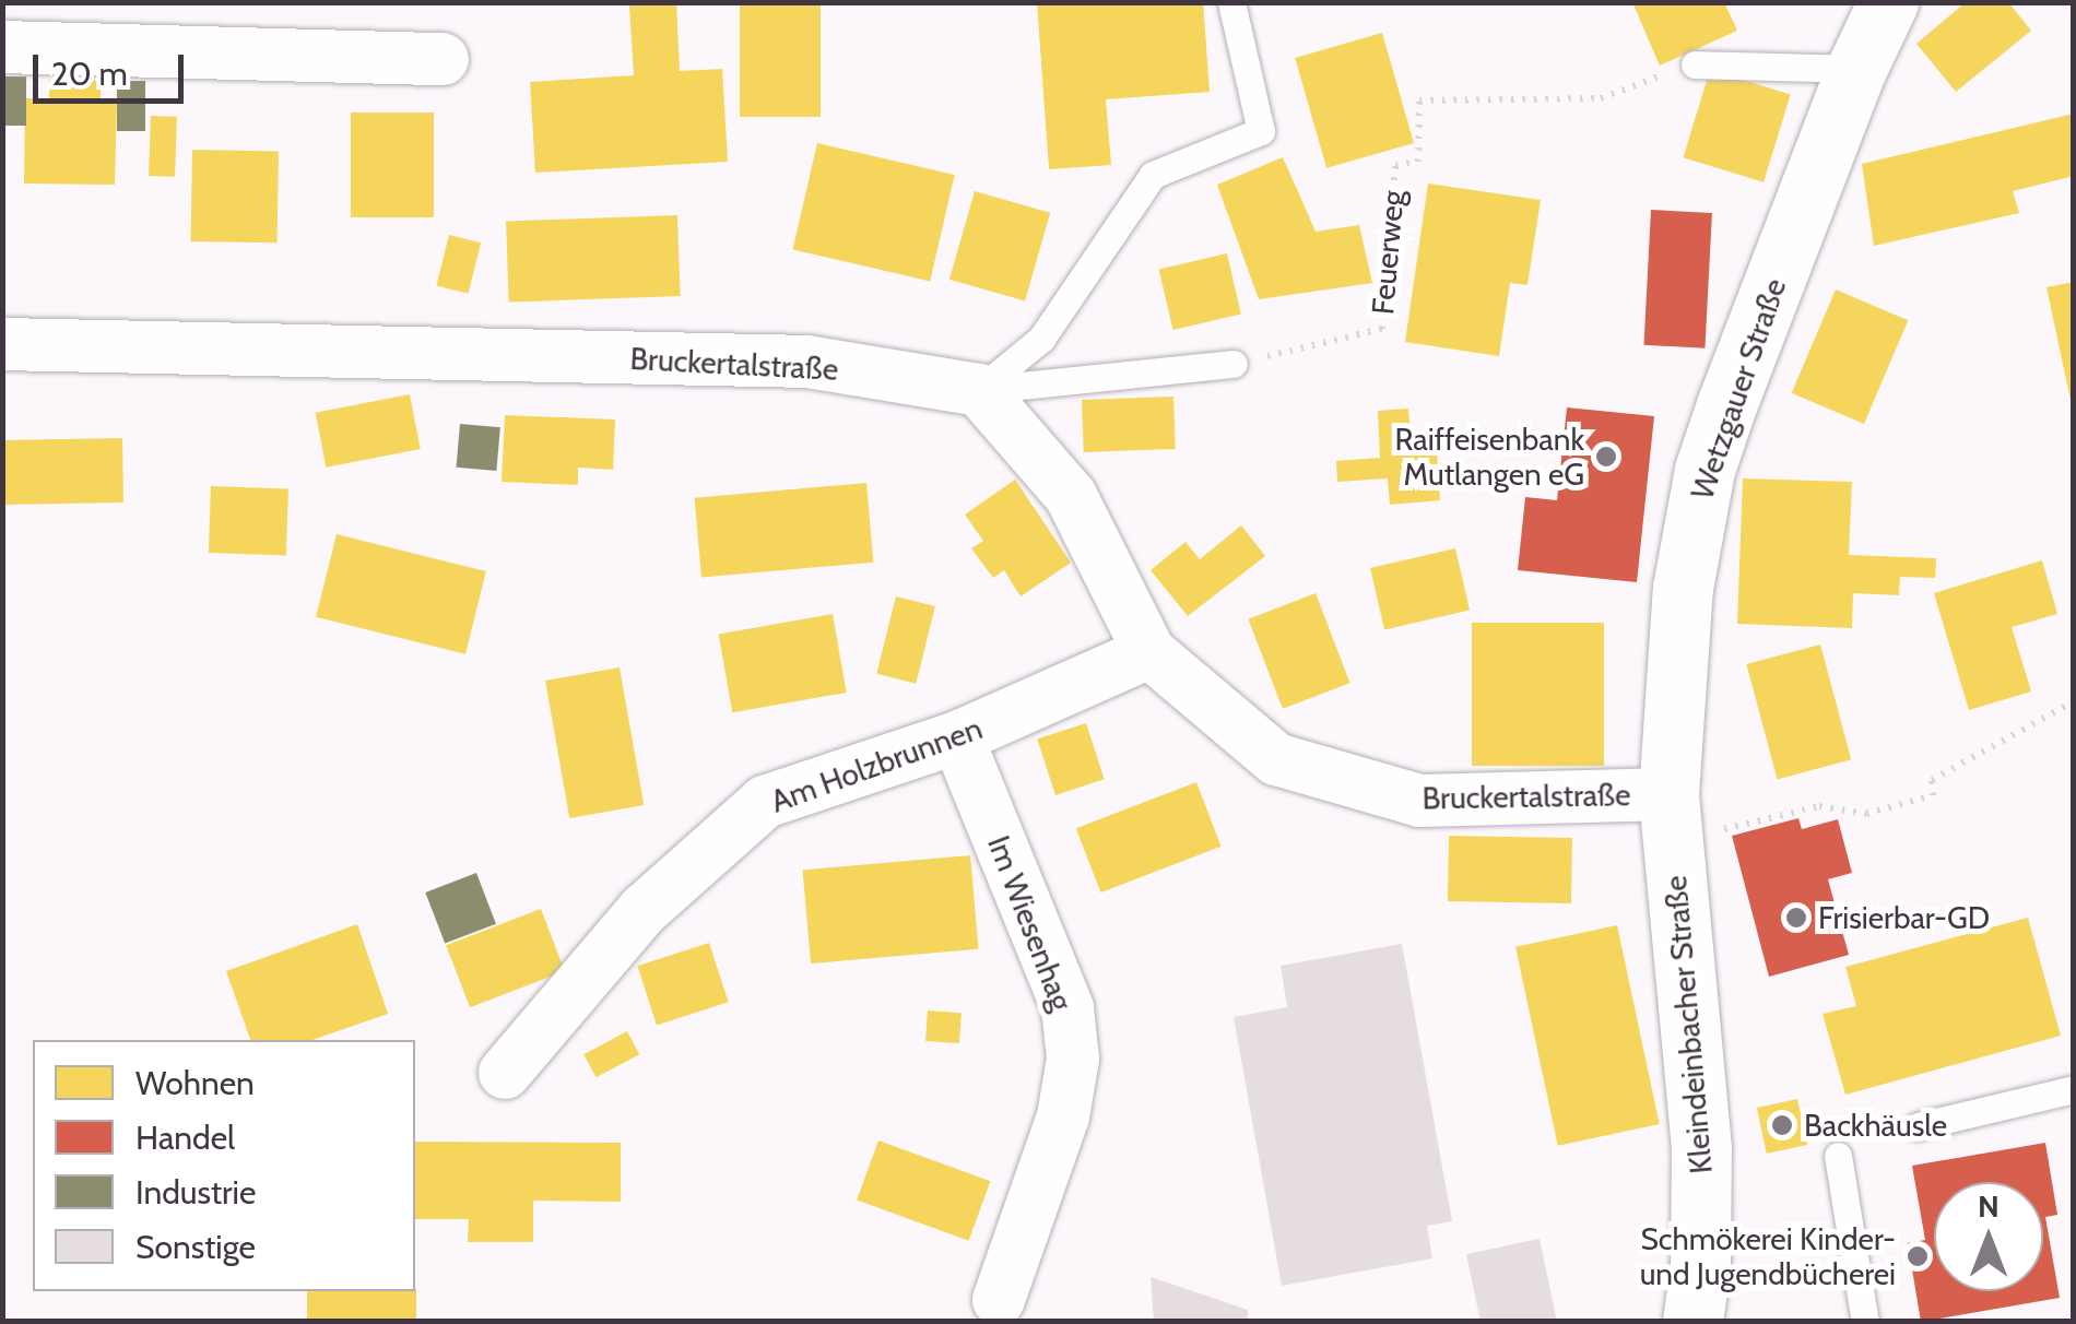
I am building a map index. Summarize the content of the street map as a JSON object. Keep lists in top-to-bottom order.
{
  "streets": {
    "street": [
      "Bruckertalstraße",
      "Wetzgauer Straße",
      "Am Holzbrunnen",
      "Im Wiesenhag",
      "Kleindeinbacher Straße"
    ],
    "path": ["Feuerweg"]
  },
  "crossings": [
    ["Bruckertalstraße", "Wetzgauer Straße"],
    ["Bruckertalstraße", "Am Holzbrunnen"],
    ["Bruckertalstraße", "Kleindeinbacher Straße"],
    ["Wetzgauer Straße", "Kleindeinbacher Straße"],
    ["Am Holzbrunnen", "Im Wiesenhag"]
  ],
  "places": [
    "Raiffeisenbank Mutlangen eG",
    "Frisierbar-GD",
    "Backhäusle",
    "Schmökerei Kinder- und Jugendbücherei"
  ],
  "legend": [
    "Wohnen",
    "Handel",
    "Industrie",
    "Sonstige"
  ],
  "scale_bar": "20 m",
  "north": "top"
}
